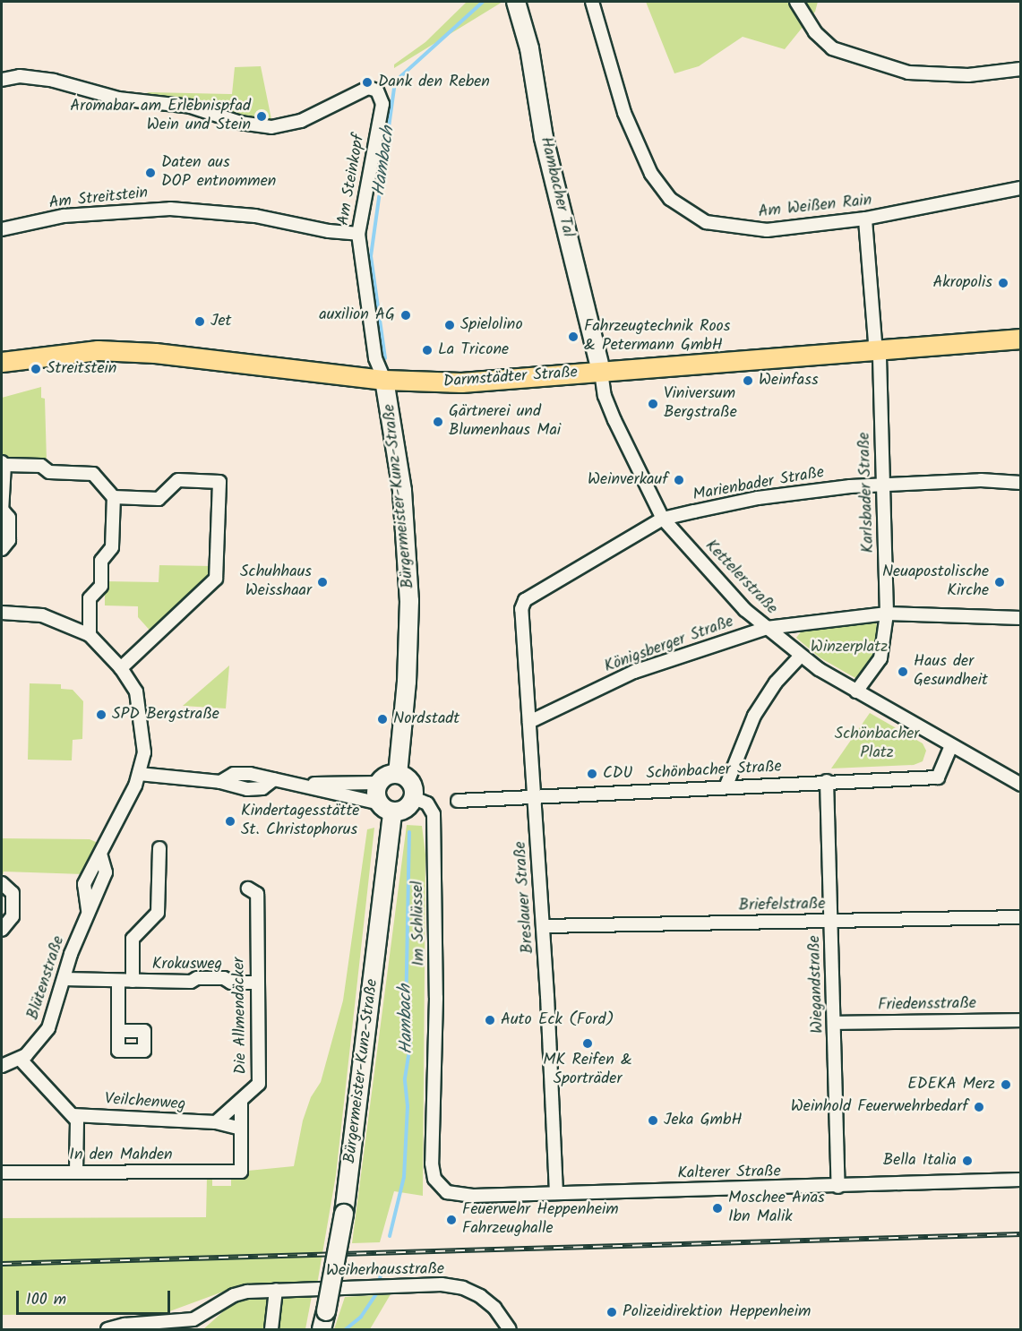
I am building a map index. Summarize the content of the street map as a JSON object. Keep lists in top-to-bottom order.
{
  "streets": {
    "main road": ["Darmstädter Straße"],
    "street": [
      "Am Steinkopf",
      "Hambacher Tal",
      "Am Streitstein",
      "Am Weißen Rain",
      "Marienbader Straße",
      "Karlsbader Straße",
      "Bürgermeister-Kunz-Straße",
      "Kettelerstraße",
      "Königsberger Straße",
      "Schönbacher Straße",
      "Breslauer Straße",
      "Briefelstraße",
      "Im Schlüssel",
      "Krokusweg",
      "Blütenstraße",
      "Wiegandstraße",
      "Friedensstraße",
      "Die Allmendäcker",
      "Veilchenweg",
      "In den Mahden",
      "Kalterer Straße",
      "Weiherhausstraße"
    ]
  },
  "crossings": [
    ["Am Steinkopf", "Am Streitstein"],
    ["Am Steinkopf", "Darmstädter Straße"],
    ["Am Steinkopf", "Bürgermeister-Kunz-Straße"],
    ["Hambacher Tal", "Darmstädter Straße"],
    ["Hambacher Tal", "Kettelerstraße"],
    ["Am Weißen Rain", "Karlsbader Straße"],
    ["Darmstädter Straße", "Karlsbader Straße"],
    ["Darmstädter Straße", "Bürgermeister-Kunz-Straße"],
    ["Darmstädter Straße", "Kettelerstraße"],
    ["Marienbader Straße", "Karlsbader Straße"],
    ["Marienbader Straße", "Kettelerstraße"],
    ["Marienbader Straße", "Breslauer Straße"],
    ["Karlsbader Straße", "Kettelerstraße"],
    ["Karlsbader Straße", "Königsberger Straße"],
    ["Bürgermeister-Kunz-Straße", "Im Schlüssel"],
    ["Kettelerstraße", "Königsberger Straße"],
    ["Kettelerstraße", "Schönbacher Straße"],
    ["Königsberger Straße", "Breslauer Straße"],
    ["Schönbacher Straße", "Breslauer Straße"],
    ["Schönbacher Straße", "Wiegandstraße"],
    ["Breslauer Straße", "Briefelstraße"],
    ["Breslauer Straße", "Kalterer Straße"],
    ["Briefelstraße", "Wiegandstraße"],
    ["Im Schlüssel", "Kalterer Straße"],
    ["Krokusweg", "Blütenstraße"],
    ["Krokusweg", "Die Allmendäcker"],
    ["Wiegandstraße", "Friedensstraße"],
    ["Wiegandstraße", "Kalterer Straße"],
    ["Veilchenweg", "In den Mahden"]
  ],
  "water": ["Hambach"],
  "parks": ["Winzerplatz", "Schönbacher Platz"],
  "places": [
    "Dank den Reben",
    "Aromabar am Erlebnispfad Wein und Stein",
    "Daten aus DOP entnommen",
    "Akropolis",
    "auxilion AG",
    "Jet",
    "Spielolino",
    "Fahrzeugtechnik Roos & Petermann GmbH",
    "La Tricone",
    "Streitstein",
    "Weinfass",
    "Viniversum Bergstraße",
    "Gärtnerei und Blumenhaus Mai",
    "Weinverkauf",
    "Schuhhaus Weisshaar",
    "Neuapostolische Kirche",
    "Haus der Gesundheit",
    "SPD Bergstraße",
    "Nordstadt",
    "CDU",
    "Kindertagesstätte St. Christophorus",
    "Auto Eck (Ford)",
    "MK Reifen & Sporträder",
    "EDEKA Merz",
    "Weinhold Feuerwehrbedarf",
    "Jeka GmbH",
    "Bella Italia",
    "Moschee Anas Ibn Malik",
    "Feuerwehr Heppenheim Fahrzeughalle",
    "Polizeidirektion Heppenheim"
  ],
  "scale_bar": "100 m"
}
